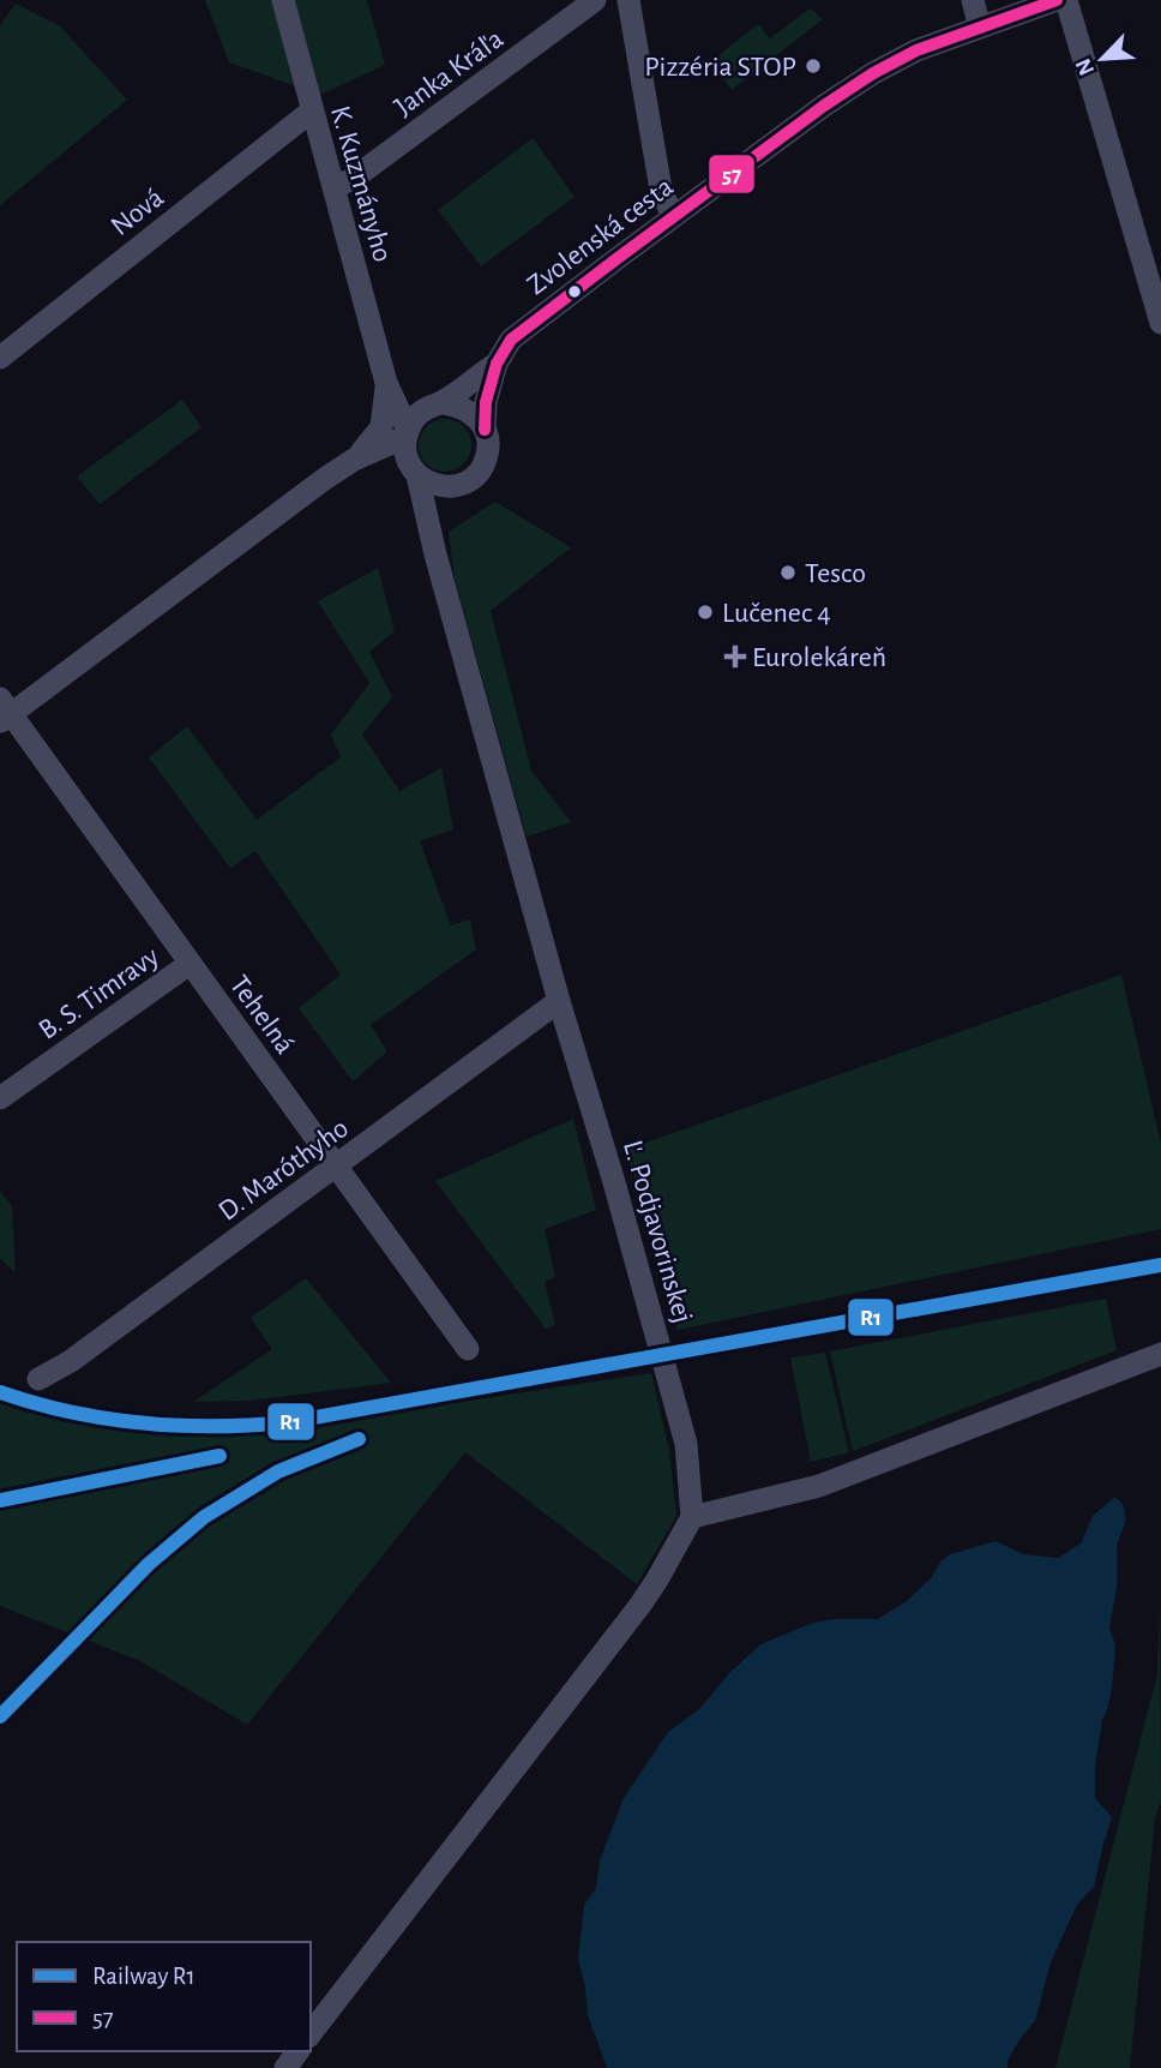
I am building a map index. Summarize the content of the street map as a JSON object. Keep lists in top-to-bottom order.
{
  "streets": {
    "street": [
      "Janka Kráľa",
      "K. Kuzmányho",
      "Nová",
      "Zvolenská cesta",
      "B. S. Timravy",
      "Tehelná",
      "D. Maróthyho",
      "Ľ. Podjavorinskej"
    ]
  },
  "crossings": [
    ["Janka Kráľa", "K. Kuzmányho"],
    ["K. Kuzmányho", "Nová"],
    ["K. Kuzmányho", "Zvolenská cesta"],
    ["K. Kuzmányho", "Ľ. Podjavorinskej"],
    ["Zvolenská cesta", "Tehelná"],
    ["Zvolenská cesta", "Ľ. Podjavorinskej"],
    ["B. S. Timravy", "Tehelná"],
    ["Tehelná", "D. Maróthyho"],
    ["D. Maróthyho", "Ľ. Podjavorinskej"]
  ],
  "places": {
    "other": ["Pizzéria STOP", "Tesco", "Lučenec 4"],
    "health": ["Eurolekáreň"]
  },
  "lines": ["transit line 57", "rail line R1"],
  "legend": ["Railway R1", "57"],
  "north": "bottom left"
}
